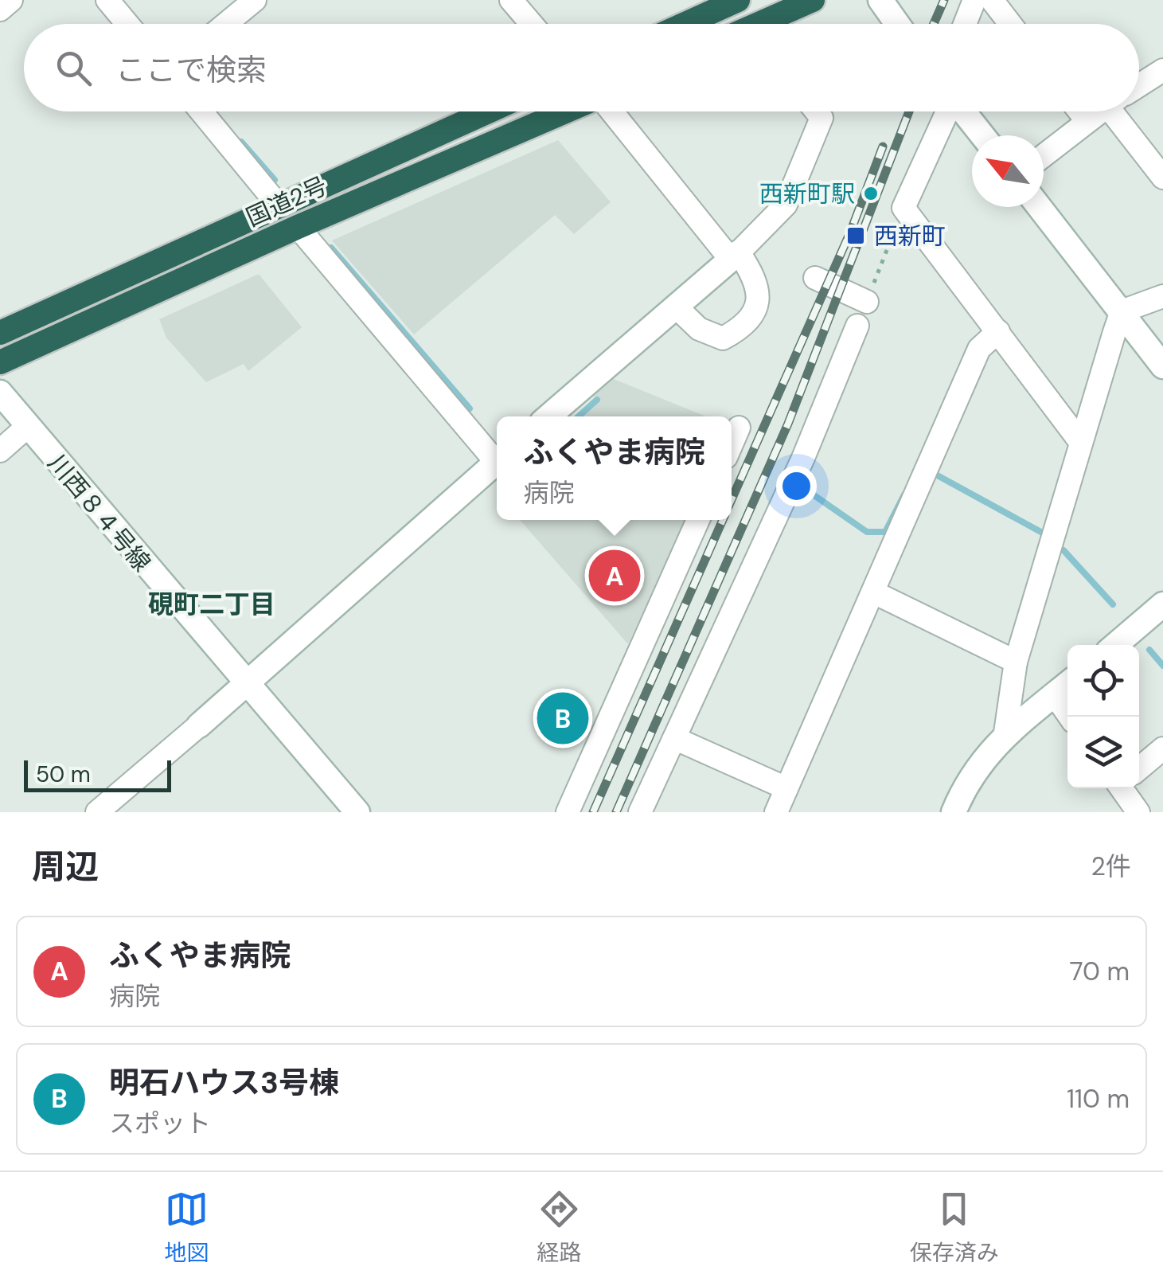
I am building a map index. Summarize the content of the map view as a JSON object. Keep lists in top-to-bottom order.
{
  "streets": {
    "highway": ["国道2号"],
    "street": ["川西８４号線"]
  },
  "districts": ["硯町二丁目"],
  "places": {
    "other": ["西新町駅"],
    "transit": ["西新町"]
  },
  "scale_bar": "50 m",
  "north": "top left",
  "page": {
    "search": "ここで検索",
    "popup": ["ふくやま病院", "病院"],
    "pins": ["A", "B"],
    "scale": "50 m",
    "heading": ["周辺", "2件"],
    "list": [
      {
        "mark": "A",
        "name": "ふくやま病院",
        "note": "病院",
        "value": "70 m"
      },
      {
        "mark": "B",
        "name": "明石ハウス3号棟",
        "note": "スポット",
        "value": "110 m"
      }
    ],
    "nav": ["地図", "経路", "保存済み"]
  }
}
